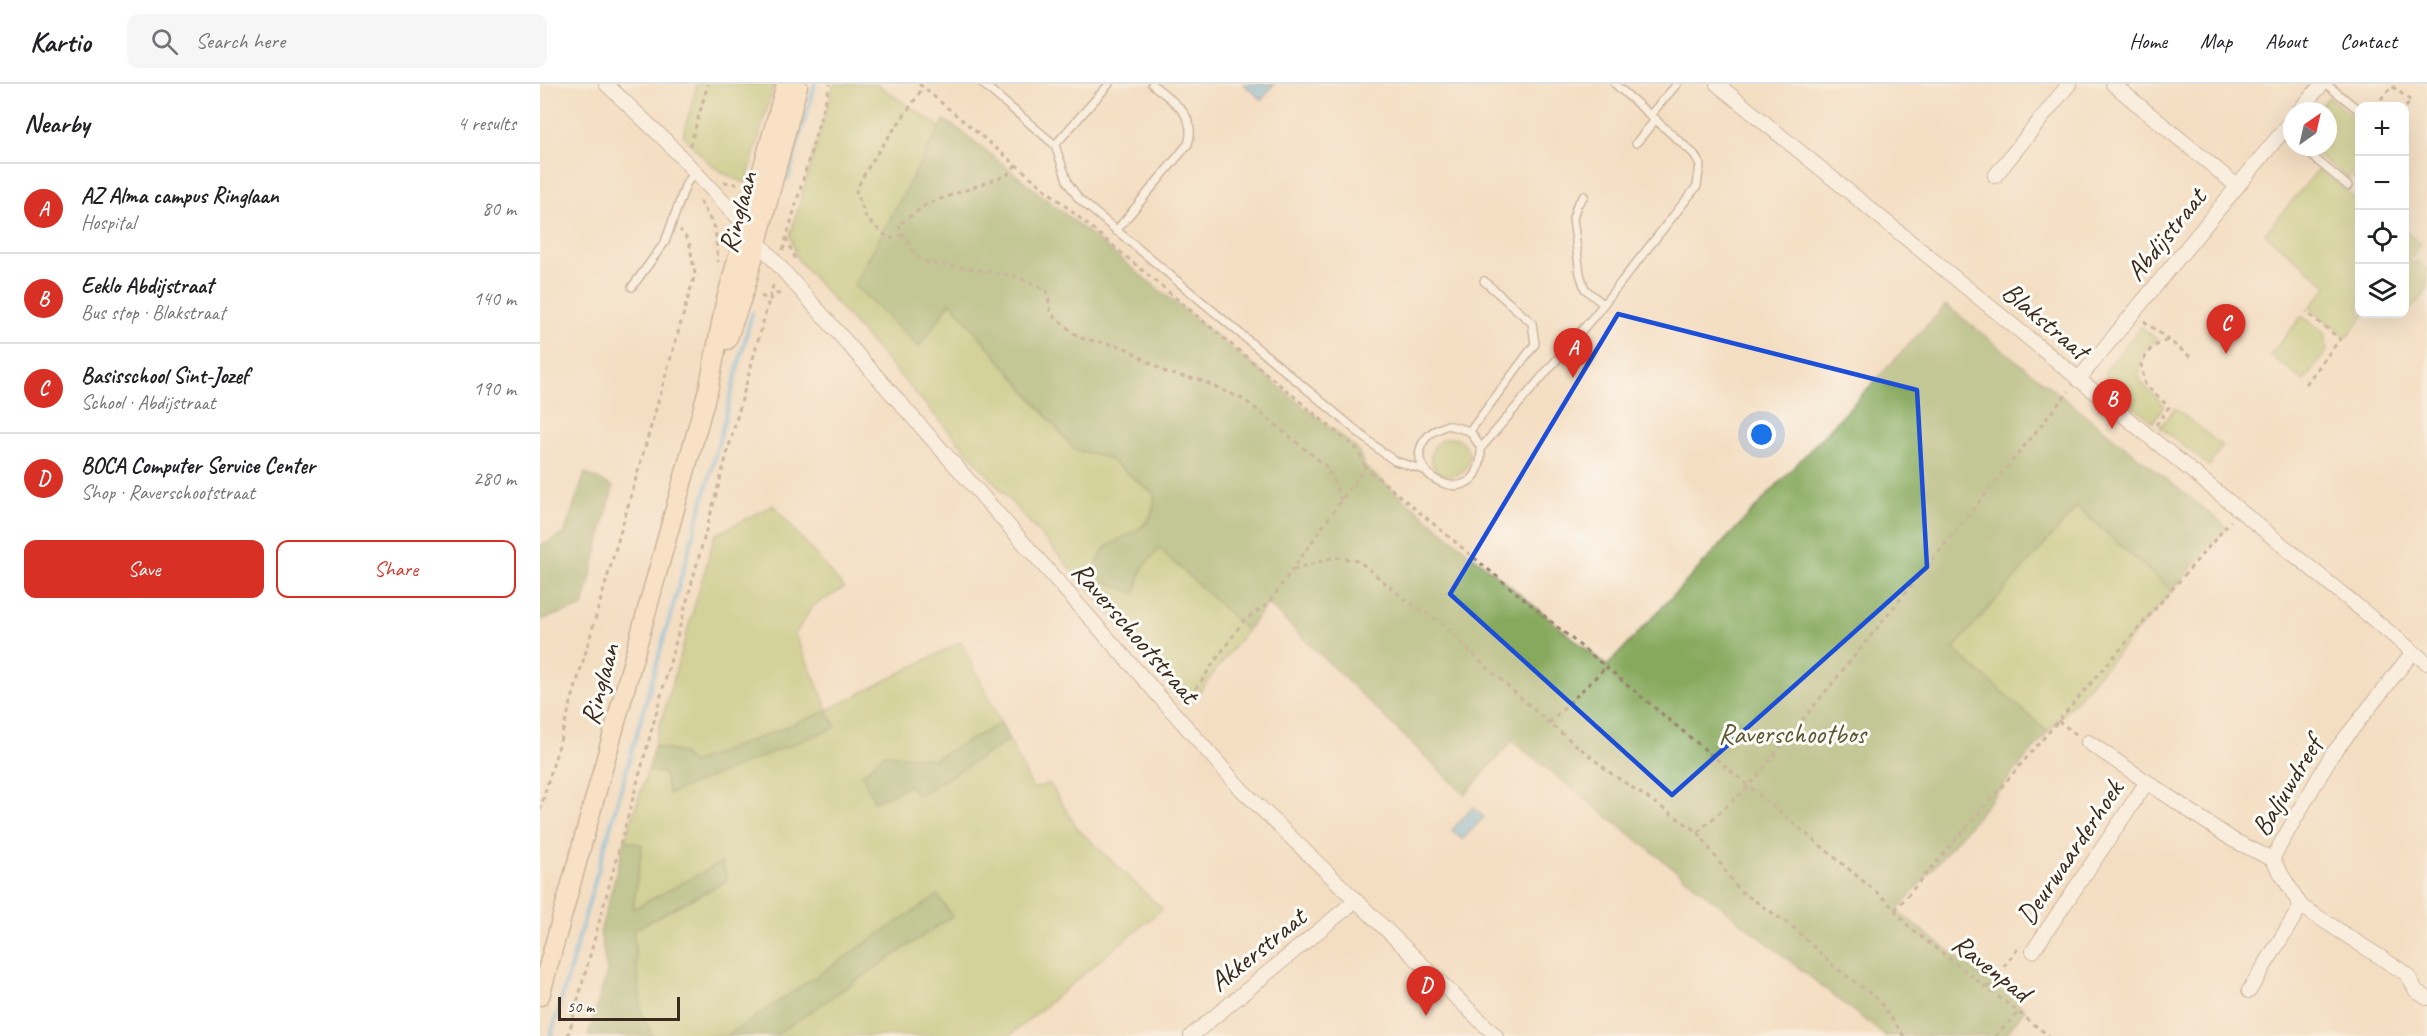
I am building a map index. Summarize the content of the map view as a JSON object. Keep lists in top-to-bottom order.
{
  "streets": {
    "main road": ["Ringlaan"],
    "street": [
      "Abdijstraat",
      "Blakstraat",
      "Raverschootstraat",
      "Baljuwdreef",
      "Deurwaarderhoek",
      "Akkerstraat"
    ],
    "path": ["Ravenpad"]
  },
  "crossings": [
    ["Ringlaan", "Raverschootstraat"],
    ["Abdijstraat", "Blakstraat"],
    ["Blakstraat", "Baljuwdreef"],
    ["Raverschootstraat", "Akkerstraat"],
    ["Baljuwdreef", "Deurwaarderhoek"]
  ],
  "parks": ["Raverschootbos"],
  "scale_bar": "50 m",
  "north": "top right",
  "page": {
    "header": "Kartio",
    "search": "Search here",
    "nav": [
      "Home",
      "Map",
      "About",
      "Contact"
    ],
    "heading": ["Nearby", "4 results"],
    "map_buttons": ["+", "−"],
    "list": [
      {
        "mark": "A",
        "name": "AZ Alma campus Ringlaan",
        "note": "Hospital",
        "value": "80 m"
      },
      {
        "mark": "B",
        "name": "Eeklo Abdijstraat",
        "note": "Bus stop · Blakstraat",
        "value": "140 m"
      },
      {
        "mark": "C",
        "name": "Basisschool Sint-Jozef",
        "note": "School · Abdijstraat",
        "value": "190 m"
      },
      {
        "mark": "D",
        "name": "BOCA Computer Service Center",
        "note": "Shop · Raverschootstraat",
        "value": "280 m"
      }
    ],
    "pins": [
      "C",
      "A",
      "B",
      "D"
    ],
    "buttons": ["Save", "Share"],
    "scale": "50 m"
  }
}
